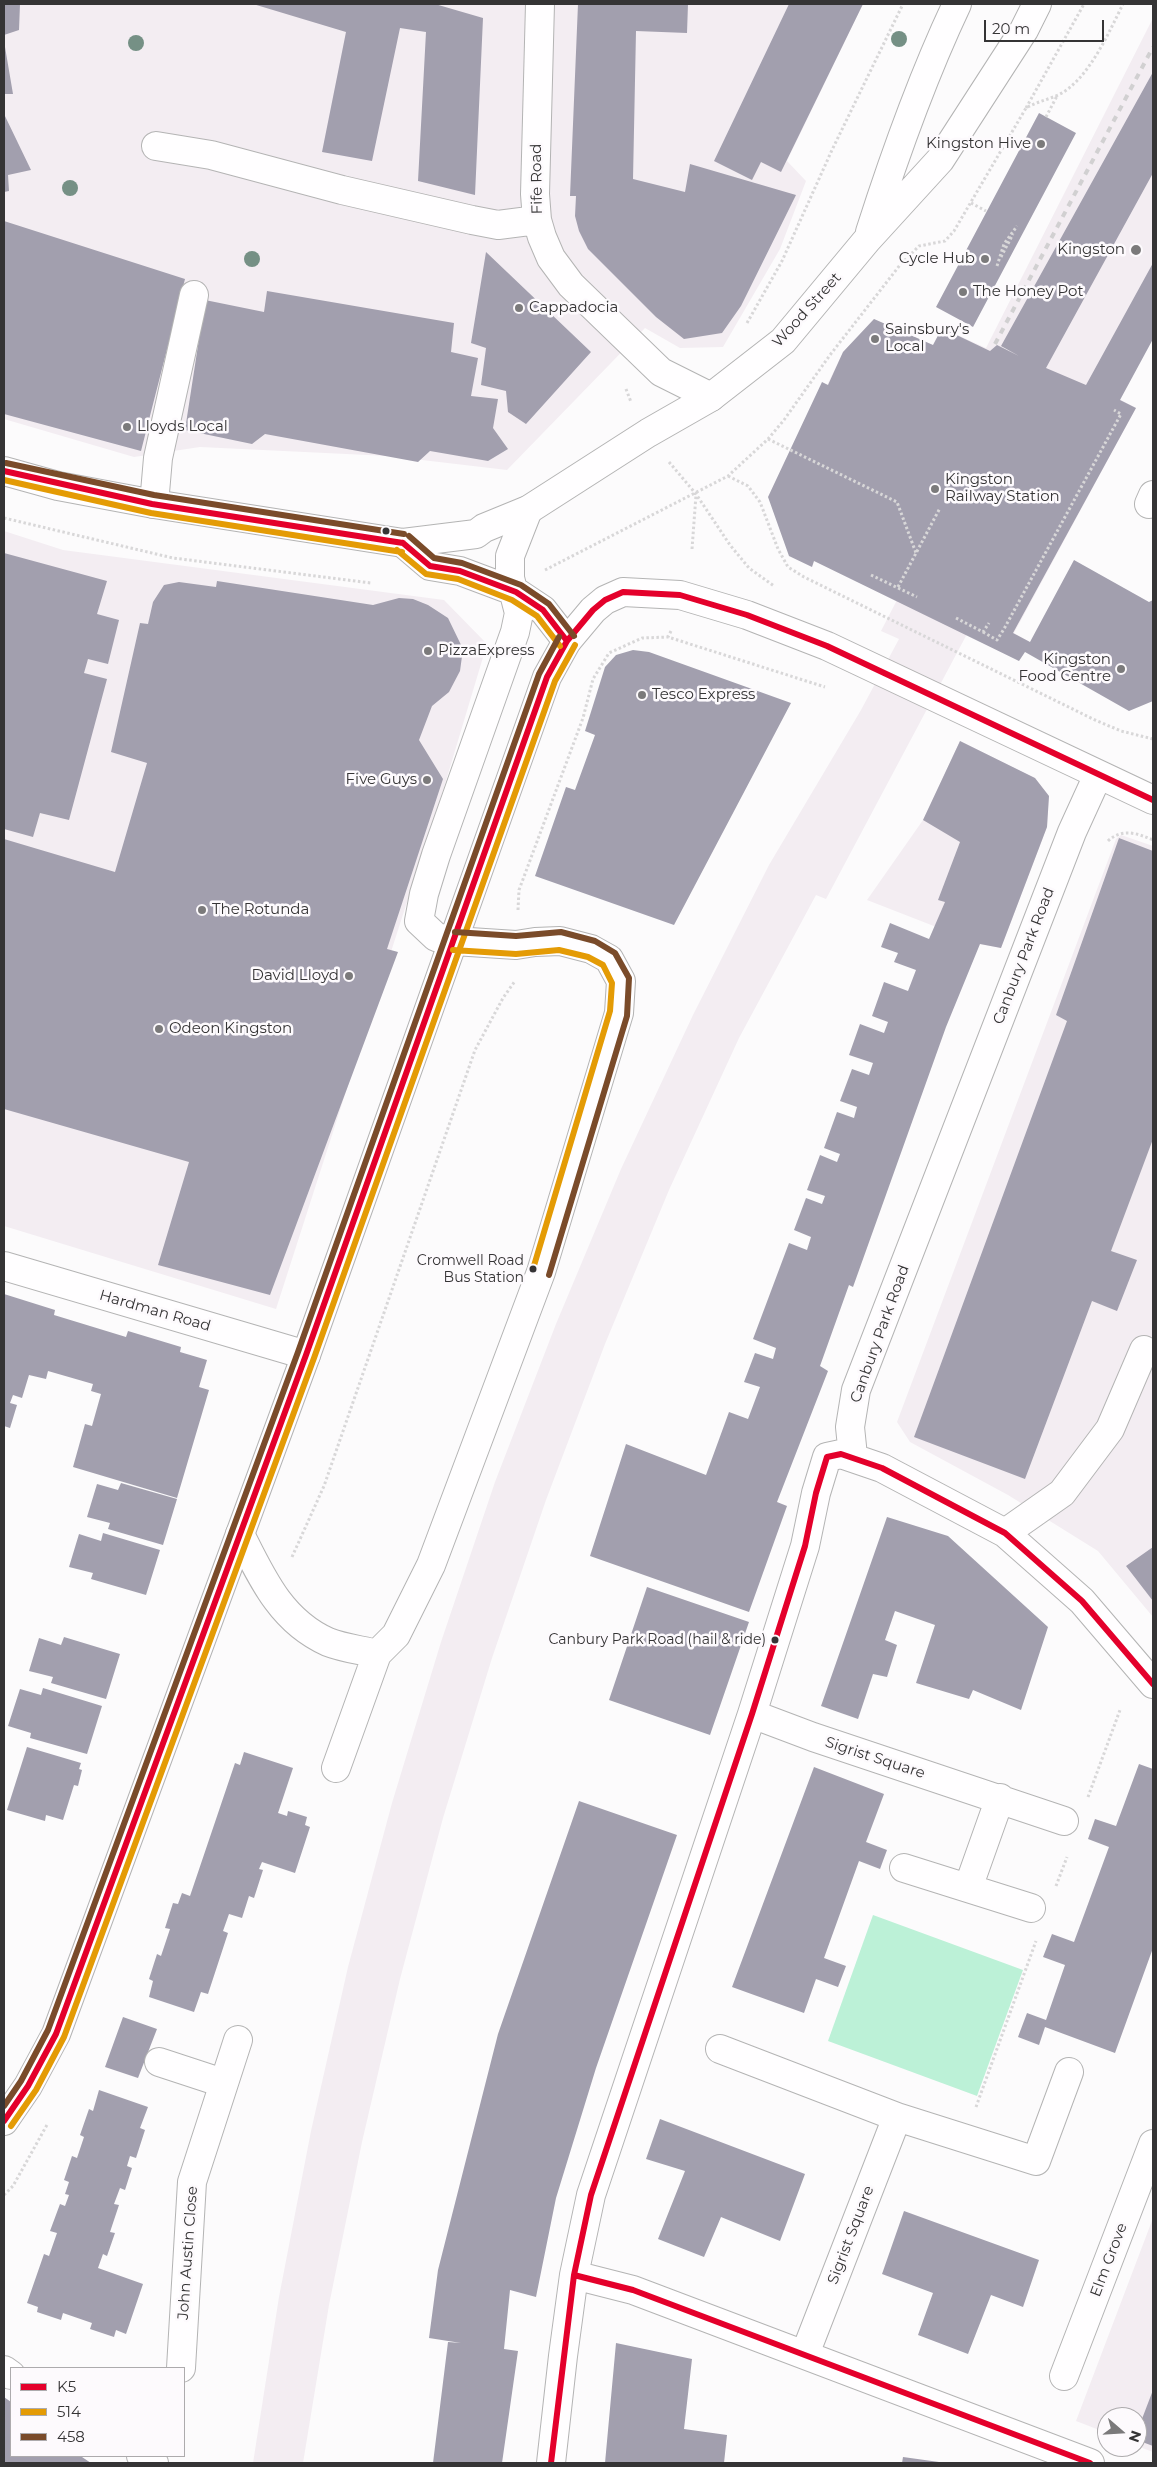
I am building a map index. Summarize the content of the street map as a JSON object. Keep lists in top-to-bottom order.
{
  "streets": {
    "street": [
      "Fife Road",
      "Wood Street",
      "Canbury Park Road",
      "Hardman Road",
      "Sigrist Square",
      "John Austin Close",
      "Elm Grove"
    ]
  },
  "crossings": [
    ["Fife Road", "Wood Street"]
  ],
  "places": [
    "Kingston Hive",
    "Kingston",
    "Cycle Hub",
    "The Honey Pot",
    "Cappadocia",
    "Sainsbury's Local",
    "Lloyds Local",
    "Kingston Railway Station",
    "PizzaExpress",
    "Kingston Food Centre",
    "Tesco Express",
    "Five Guys",
    "The Rotunda",
    "David Lloyd",
    "Odeon Kingston",
    "Cromwell Road Bus Station",
    "Canbury Park Road (hail & ride)"
  ],
  "lines": ["transit line 458", "transit line K5", "transit line 514"],
  "legend": ["K5", "514", "458"],
  "scale_bar": "20 m",
  "north": "right"
}
